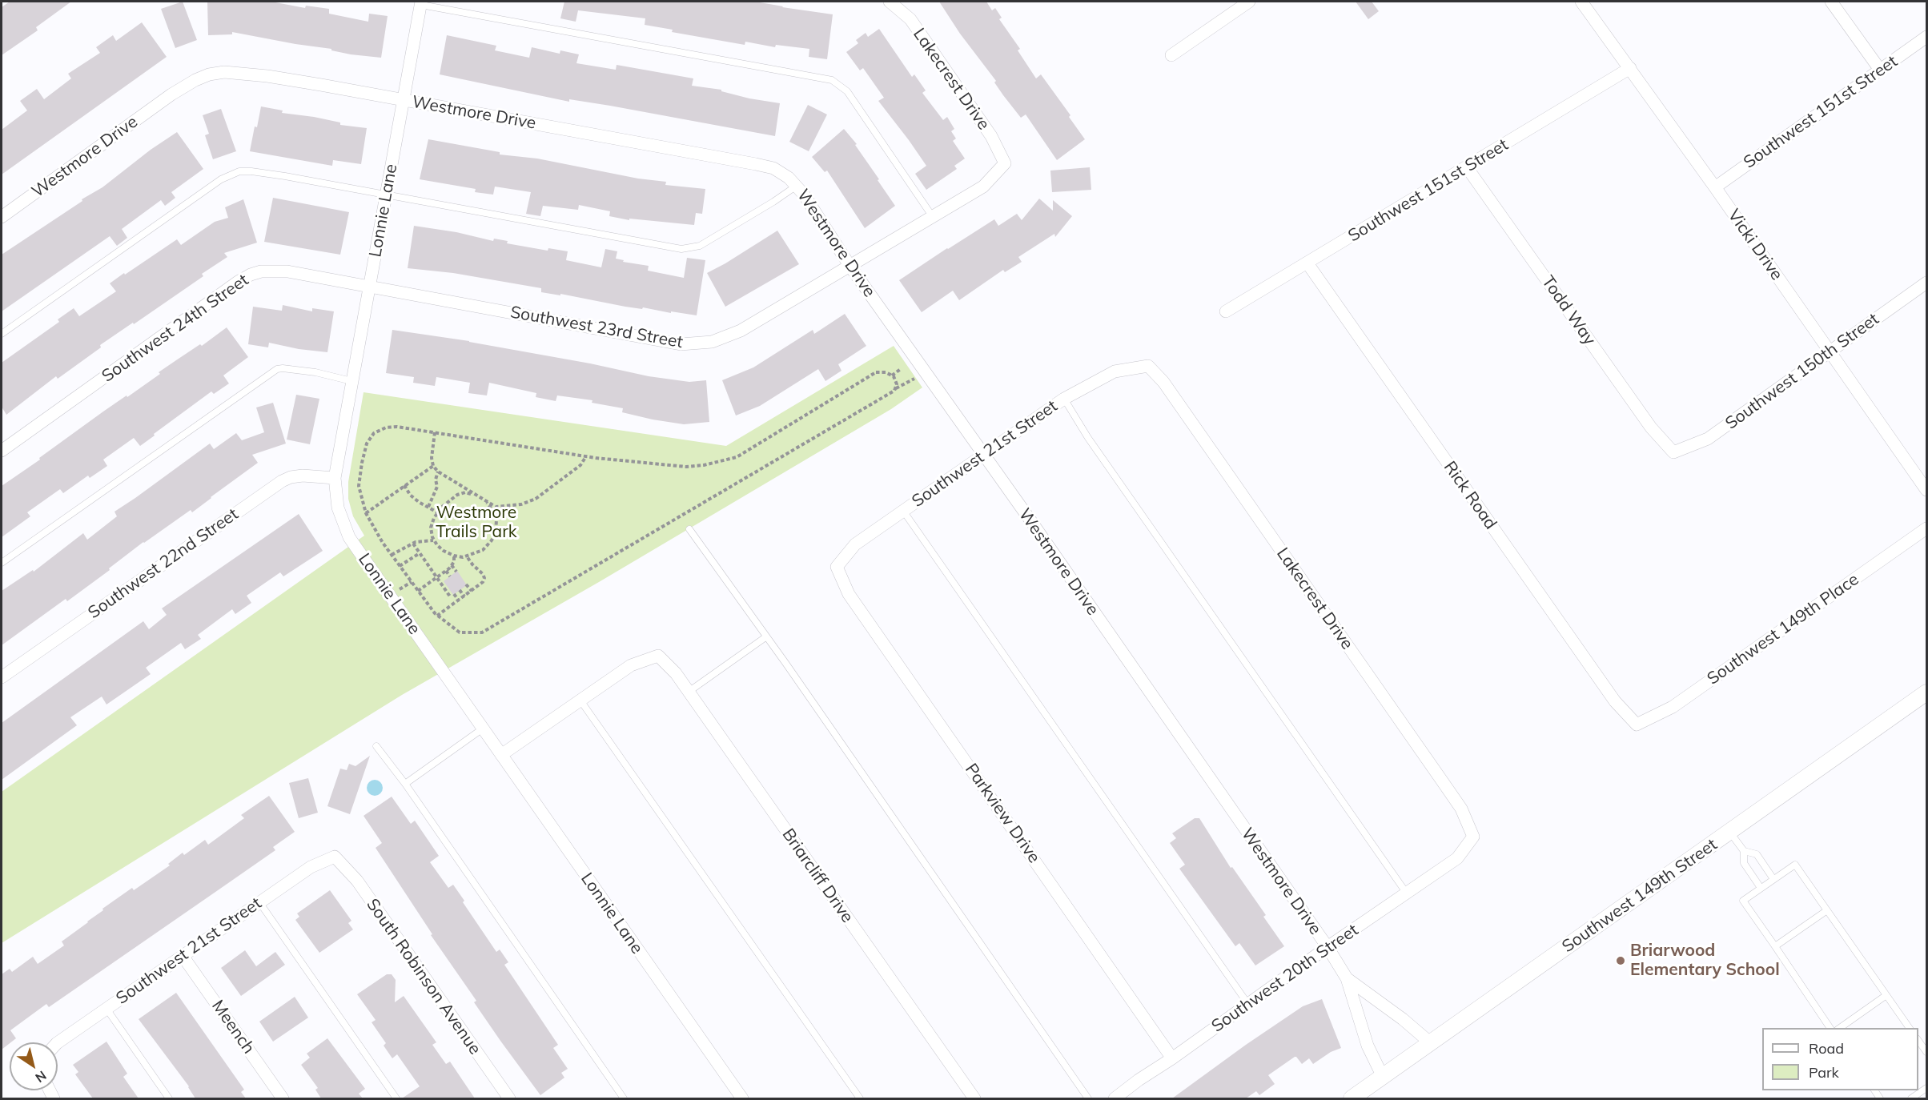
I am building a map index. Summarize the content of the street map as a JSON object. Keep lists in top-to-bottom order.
{
  "streets": {
    "street": [
      "Lakecrest Drive",
      "Southwest 151st Street",
      "Westmore Drive",
      "Lonnie Lane",
      "Vicki Drive",
      "Todd Way",
      "Southwest 23rd Street",
      "Southwest 24th Street",
      "Southwest 150th Street",
      "Southwest 21st Street",
      "Rick Road",
      "Southwest 22nd Street",
      "Southwest 149th Place",
      "Parkview Drive",
      "Briarcliff Drive",
      "Southwest 149th Street",
      "South Robinson Avenue",
      "Southwest 20th Street",
      "Meench"
    ]
  },
  "crossings": [
    ["Lakecrest Drive", "Southwest 23rd Street"],
    ["Lakecrest Drive", "Southwest 21st Street"],
    ["Lakecrest Drive", "Southwest 20th Street"],
    ["Southwest 151st Street", "Vicki Drive"],
    ["Southwest 151st Street", "Todd Way"],
    ["Southwest 151st Street", "Rick Road"],
    ["Westmore Drive", "Lonnie Lane"],
    ["Westmore Drive", "Southwest 23rd Street"],
    ["Westmore Drive", "Southwest 21st Street"],
    ["Westmore Drive", "Southwest 149th Street"],
    ["Westmore Drive", "Southwest 20th Street"],
    ["Lonnie Lane", "Southwest 23rd Street"],
    ["Lonnie Lane", "Southwest 24th Street"],
    ["Lonnie Lane", "Southwest 22nd Street"],
    ["Vicki Drive", "Southwest 150th Street"],
    ["Todd Way", "Southwest 150th Street"],
    ["Southwest 23rd Street", "Southwest 24th Street"],
    ["Southwest 21st Street", "Parkview Drive"],
    ["Southwest 21st Street", "South Robinson Avenue"],
    ["Southwest 21st Street", "Meench"],
    ["Rick Road", "Southwest 149th Place"],
    ["Parkview Drive", "Southwest 20th Street"]
  ],
  "parks": ["Westmore Trails Park"],
  "places": ["Briarwood Elementary School"],
  "legend": ["Road", "Park"],
  "north": "bottom right"
}
